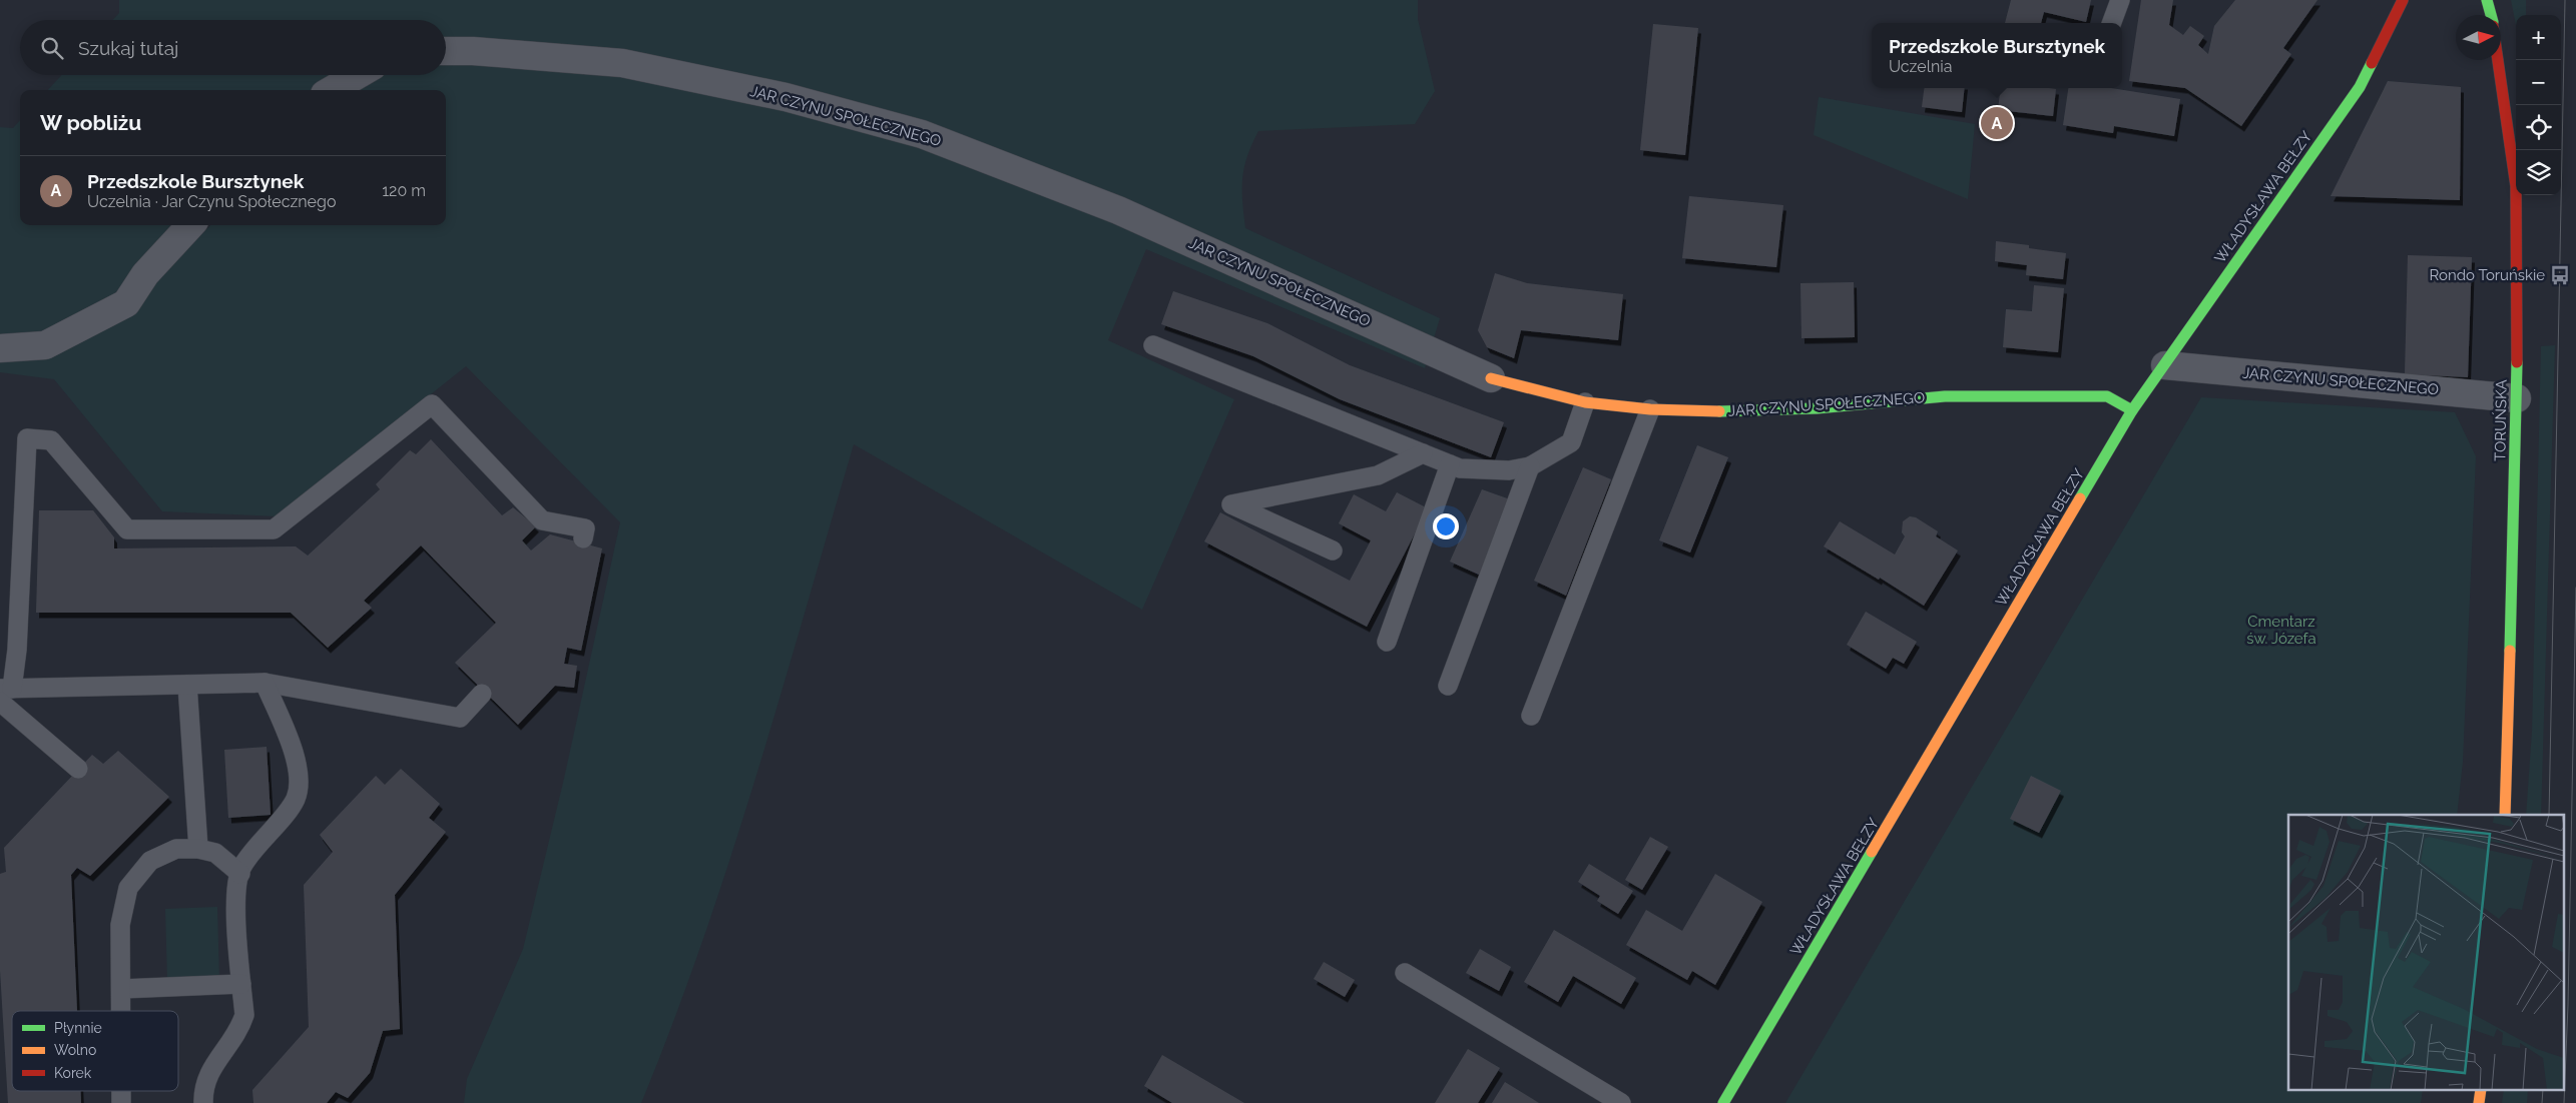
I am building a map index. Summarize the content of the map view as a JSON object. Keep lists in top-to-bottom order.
{
  "streets": {
    "street": ["JAR CZYNU SPOŁECZNEGO", "WŁADYSŁAWA BEŁZY", "TORUŃSKA"]
  },
  "crossings": [
    ["JAR CZYNU SPOŁECZNEGO", "WŁADYSŁAWA BEŁZY"],
    ["JAR CZYNU SPOŁECZNEGO", "TORUŃSKA"]
  ],
  "parks": ["Cmentarz św. Józefa"],
  "places": {
    "bus stop": ["Rondo Toruńskie"]
  },
  "legend": ["Płynnie", "Wolno", "Korek"],
  "north": "right",
  "page": {
    "map_buttons": ["+", "−"],
    "search": "Szukaj tutaj",
    "popup": ["Przedszkole Bursztynek", "Uczelnia"],
    "heading": "W pobliżu",
    "pins": "A",
    "list": [
      {
        "mark": "A",
        "name": "Przedszkole Bursztynek",
        "note": "Uczelnia · Jar Czynu Społecznego",
        "value": "120 m"
      }
    ]
  }
}
